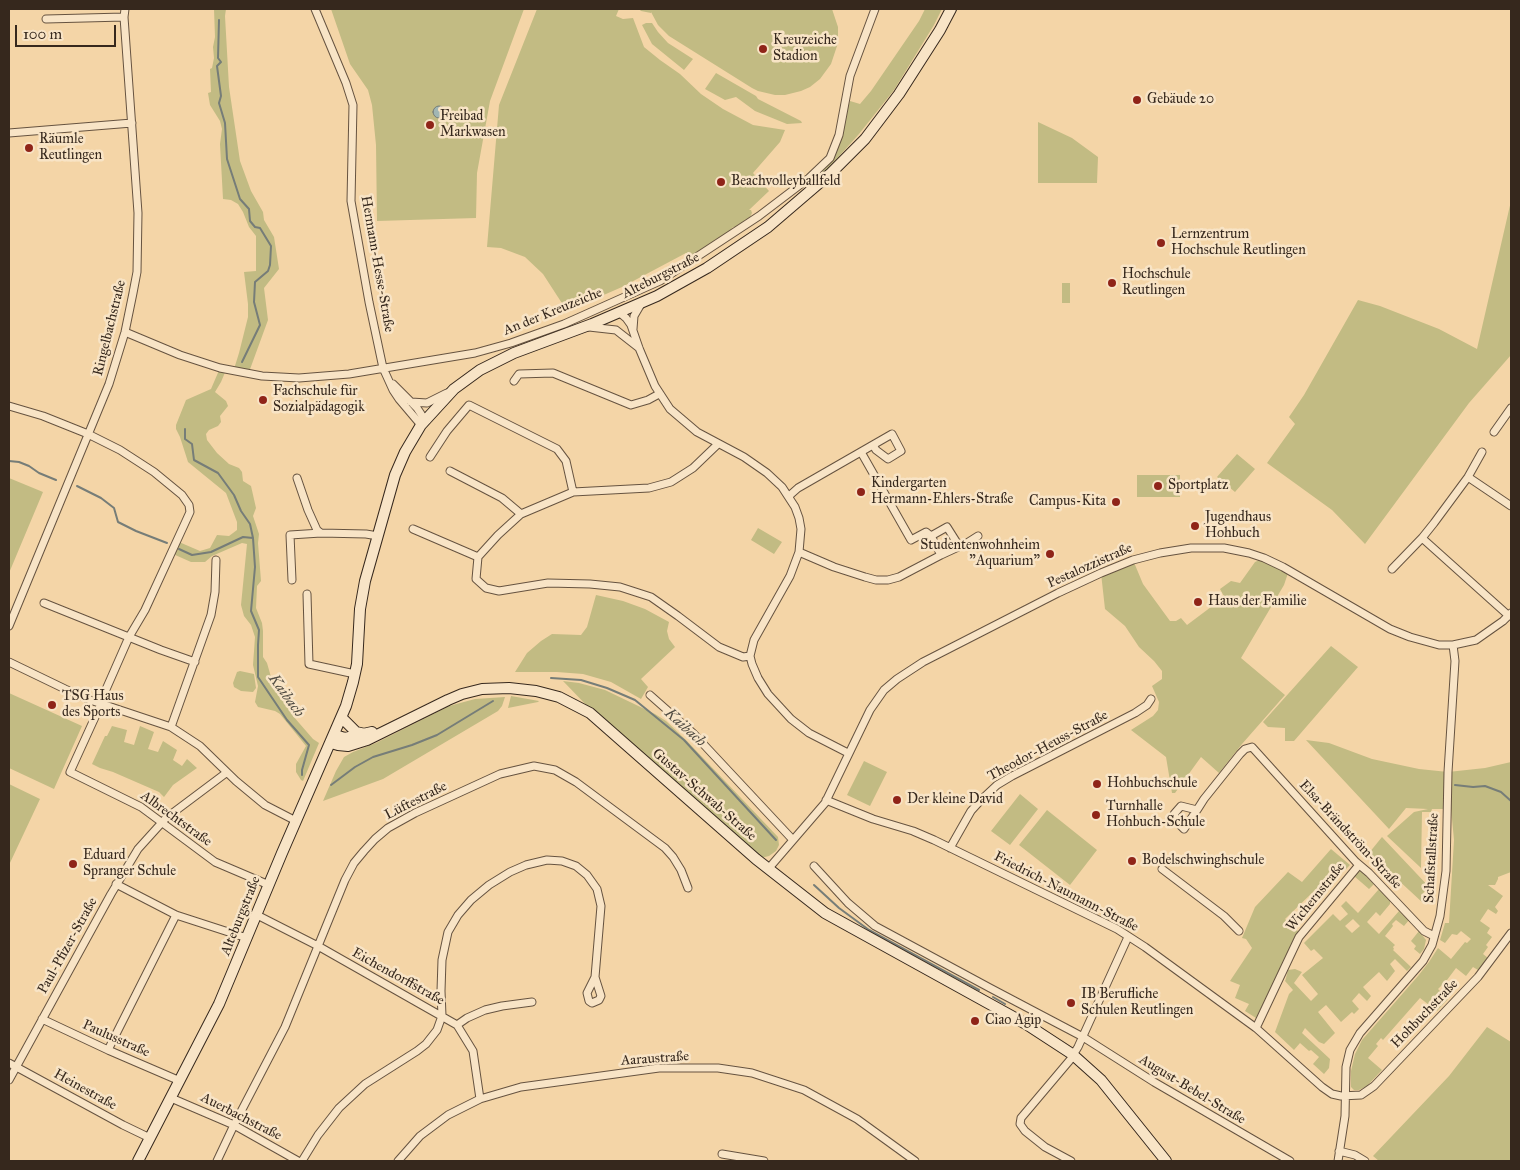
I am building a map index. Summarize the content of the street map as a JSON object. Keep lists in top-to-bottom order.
{
  "streets": {
    "main road": ["Alteburgstraße", "Gustav-Schwab-Straße"],
    "street": [
      "Hermann-Hesse-Straße",
      "An der Kreuzeiche",
      "Ringelbachstraße",
      "Pestalozzistraße",
      "Theodor-Heuss-Straße",
      "Lüftestraße",
      "Albrechtstraße",
      "Elsa-Brändström-Straße",
      "Schafstallstraße",
      "Friedrich-Naumann-Straße",
      "Wichernstraße",
      "Paul-Pfizer-Straße",
      "Eichendorffstraße",
      "Hohbuchstraße",
      "Paulusstraße",
      "Aaraustraße",
      "Heinestraße",
      "August-Bebel-Straße",
      "Auerbachstraße"
    ]
  },
  "crossings": [
    ["Hermann-Hesse-Straße", "Alteburgstraße"],
    ["Hermann-Hesse-Straße", "An der Kreuzeiche"],
    ["Alteburgstraße", "Gustav-Schwab-Straße"],
    ["Alteburgstraße", "Albrechtstraße"],
    ["Alteburgstraße", "Eichendorffstraße"],
    ["Alteburgstraße", "Paulusstraße"],
    ["Alteburgstraße", "Heinestraße"],
    ["Alteburgstraße", "Auerbachstraße"],
    ["An der Kreuzeiche", "Ringelbachstraße"],
    ["Pestalozzistraße", "Gustav-Schwab-Straße"],
    ["Pestalozzistraße", "Schafstallstraße"],
    ["Pestalozzistraße", "Friedrich-Naumann-Straße"],
    ["Theodor-Heuss-Straße", "Friedrich-Naumann-Straße"],
    ["Lüftestraße", "Eichendorffstraße"],
    ["Lüftestraße", "Auerbachstraße"],
    ["Albrechtstraße", "Paul-Pfizer-Straße"],
    ["Elsa-Brändström-Straße", "Schafstallstraße"],
    ["Elsa-Brändström-Straße", "Wichernstraße"],
    ["Schafstallstraße", "Friedrich-Naumann-Straße"],
    ["Schafstallstraße", "Hohbuchstraße"],
    ["Friedrich-Naumann-Straße", "Wichernstraße"],
    ["Friedrich-Naumann-Straße", "Hohbuchstraße"],
    ["Paul-Pfizer-Straße", "Paulusstraße"],
    ["Paul-Pfizer-Straße", "Heinestraße"]
  ],
  "water": ["Kaibach"],
  "places": [
    "Kreuzeiche Stadion",
    "Gebäude 20",
    "Freibad Markwasen",
    "Räumle Reutlingen",
    "Beachvolleyballfeld",
    "Lernzentrum Hochschule Reutlingen",
    "Hochschule Reutlingen",
    "Fachschule für Sozialpädagogik",
    "Sportplatz",
    "Kindergarten Hermann-Ehlers-Straße",
    "Campus-Kita",
    "Jugendhaus Hohbuch",
    "Studentenwohnheim \"Aquarium\"",
    "Haus der Familie",
    "TSG Haus des Sports",
    "Hohbuchschule",
    "Der kleine David",
    "Turnhalle Hohbuch-Schule",
    "Bodelschwinghschule",
    "Eduard Spranger Schule",
    "IB Berufliche Schulen Reutlingen",
    "Ciao Agip"
  ],
  "scale_bar": "100 m"
}
